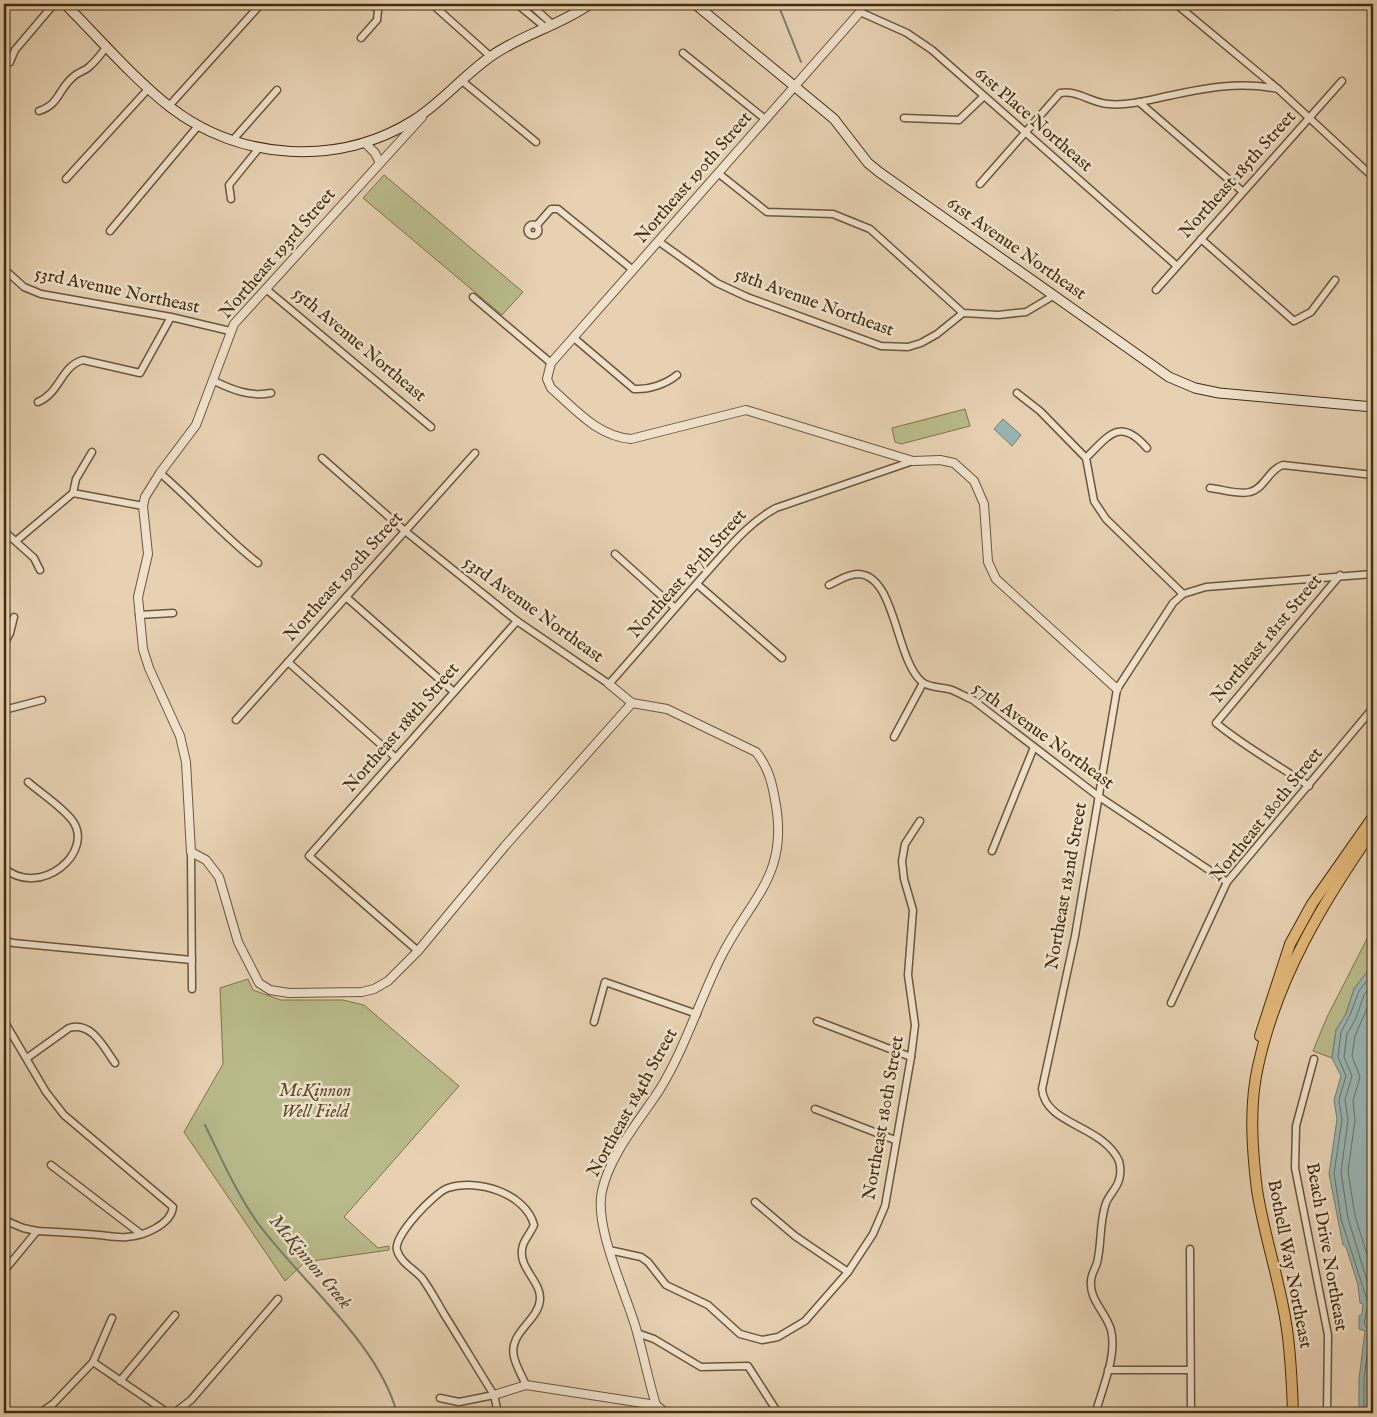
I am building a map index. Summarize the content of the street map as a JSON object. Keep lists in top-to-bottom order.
{
  "streets": {
    "main road": ["61st Avenue Northeast", "Northeast 193rd Street", "Bothell Way Northeast"],
    "street": [
      "61st Place Northeast",
      "Northeast 185th Street",
      "Northeast 190th Street",
      "53rd Avenue Northeast",
      "58th Avenue Northeast",
      "55th Avenue Northeast",
      "Northeast 187th Street",
      "Northeast 181st Street",
      "Northeast 188th Street",
      "57th Avenue Northeast",
      "Northeast 180th Street",
      "Northeast 182nd Street",
      "Northeast 184th Street",
      "Beach Drive Northeast"
    ]
  },
  "crossings": [
    ["61st Place Northeast", "Northeast 185th Street"],
    ["61st Place Northeast", "Northeast 190th Street"],
    ["Northeast 190th Street", "61st Avenue Northeast"],
    ["Northeast 190th Street", "53rd Avenue Northeast"],
    ["Northeast 190th Street", "58th Avenue Northeast"],
    ["Northeast 193rd Street", "53rd Avenue Northeast"],
    ["Northeast 193rd Street", "55th Avenue Northeast"],
    ["53rd Avenue Northeast", "Northeast 187th Street"],
    ["53rd Avenue Northeast", "Northeast 188th Street"],
    ["53rd Avenue Northeast", "Northeast 184th Street"],
    ["Northeast 181st Street", "Northeast 180th Street"],
    ["57th Avenue Northeast", "Northeast 180th Street"],
    ["57th Avenue Northeast", "Northeast 182nd Street"],
    ["Northeast 180th Street", "Northeast 184th Street"]
  ],
  "water": ["McKinnon Creek"],
  "parks": ["McKinnon Well Field"]
}
